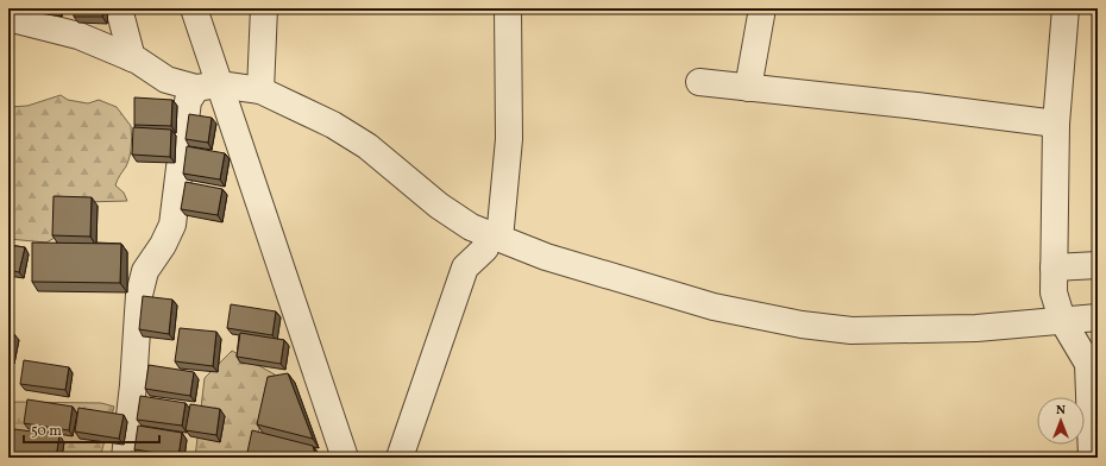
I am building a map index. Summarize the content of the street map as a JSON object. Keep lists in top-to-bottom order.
{
  "scale_bar": "50 m",
  "north": "top"
}
